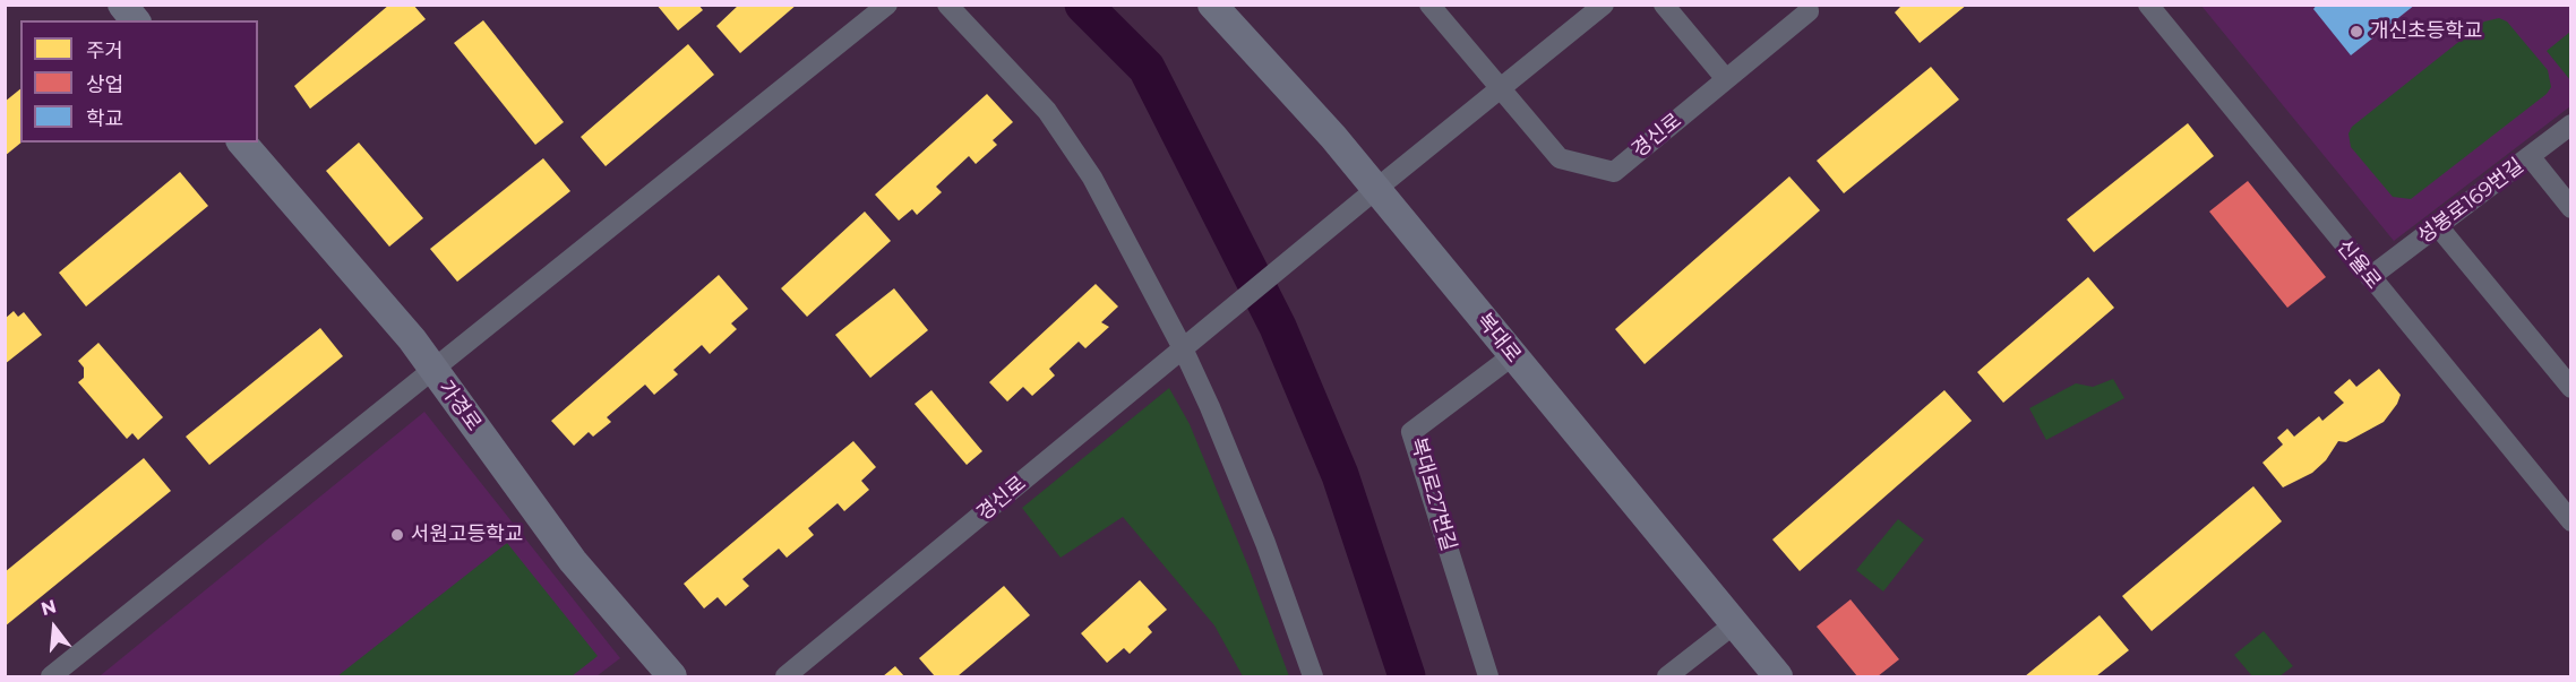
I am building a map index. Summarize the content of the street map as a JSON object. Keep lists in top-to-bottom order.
{
  "streets": {
    "street": [
      "경신로",
      "성봉로169번길",
      "신율로",
      "복대로",
      "가경로",
      "복대로27번길"
    ]
  },
  "crossings": [
    ["경신로", "복대로"],
    ["성봉로169번길", "신율로"],
    ["복대로", "복대로27번길"]
  ],
  "places": ["개신초등학교", "서원고등학교"],
  "legend": ["주거", "상업", "학교"],
  "north": "top"
}
